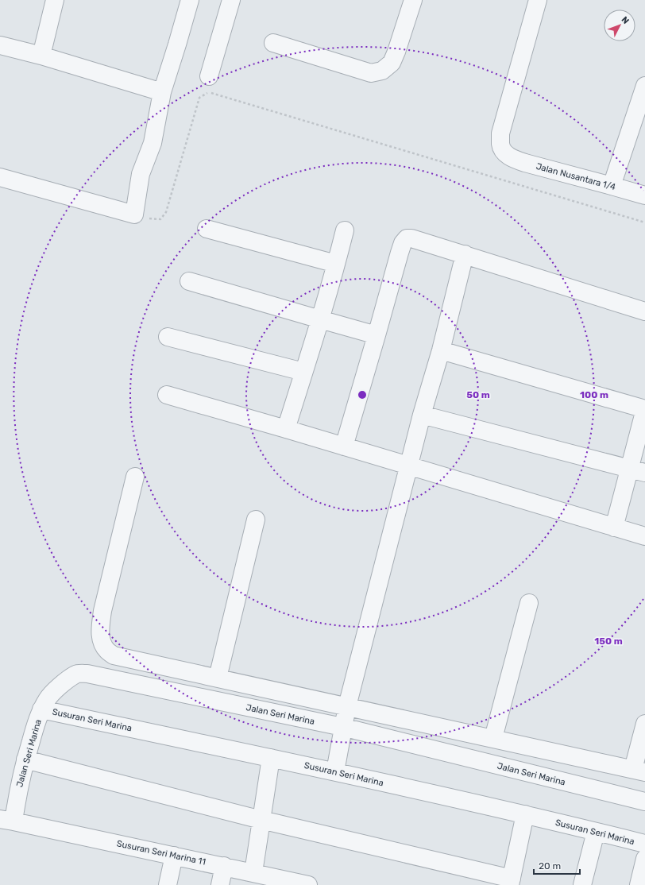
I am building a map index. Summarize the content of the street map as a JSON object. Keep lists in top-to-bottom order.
{
  "streets": {
    "street": [
      "Jalan Nusantara 1/4",
      "Jalan Seri Marina",
      "Susuran Seri Marina",
      "Susuran Seri Marina 11"
    ]
  },
  "crossings": [
    ["Jalan Seri Marina", "Susuran Seri Marina"],
    ["Jalan Seri Marina", "Susuran Seri Marina 11"]
  ],
  "scale_bar": "20 m",
  "north": "top right",
  "rings": ["50 m", "100 m", "150 m"]
}
